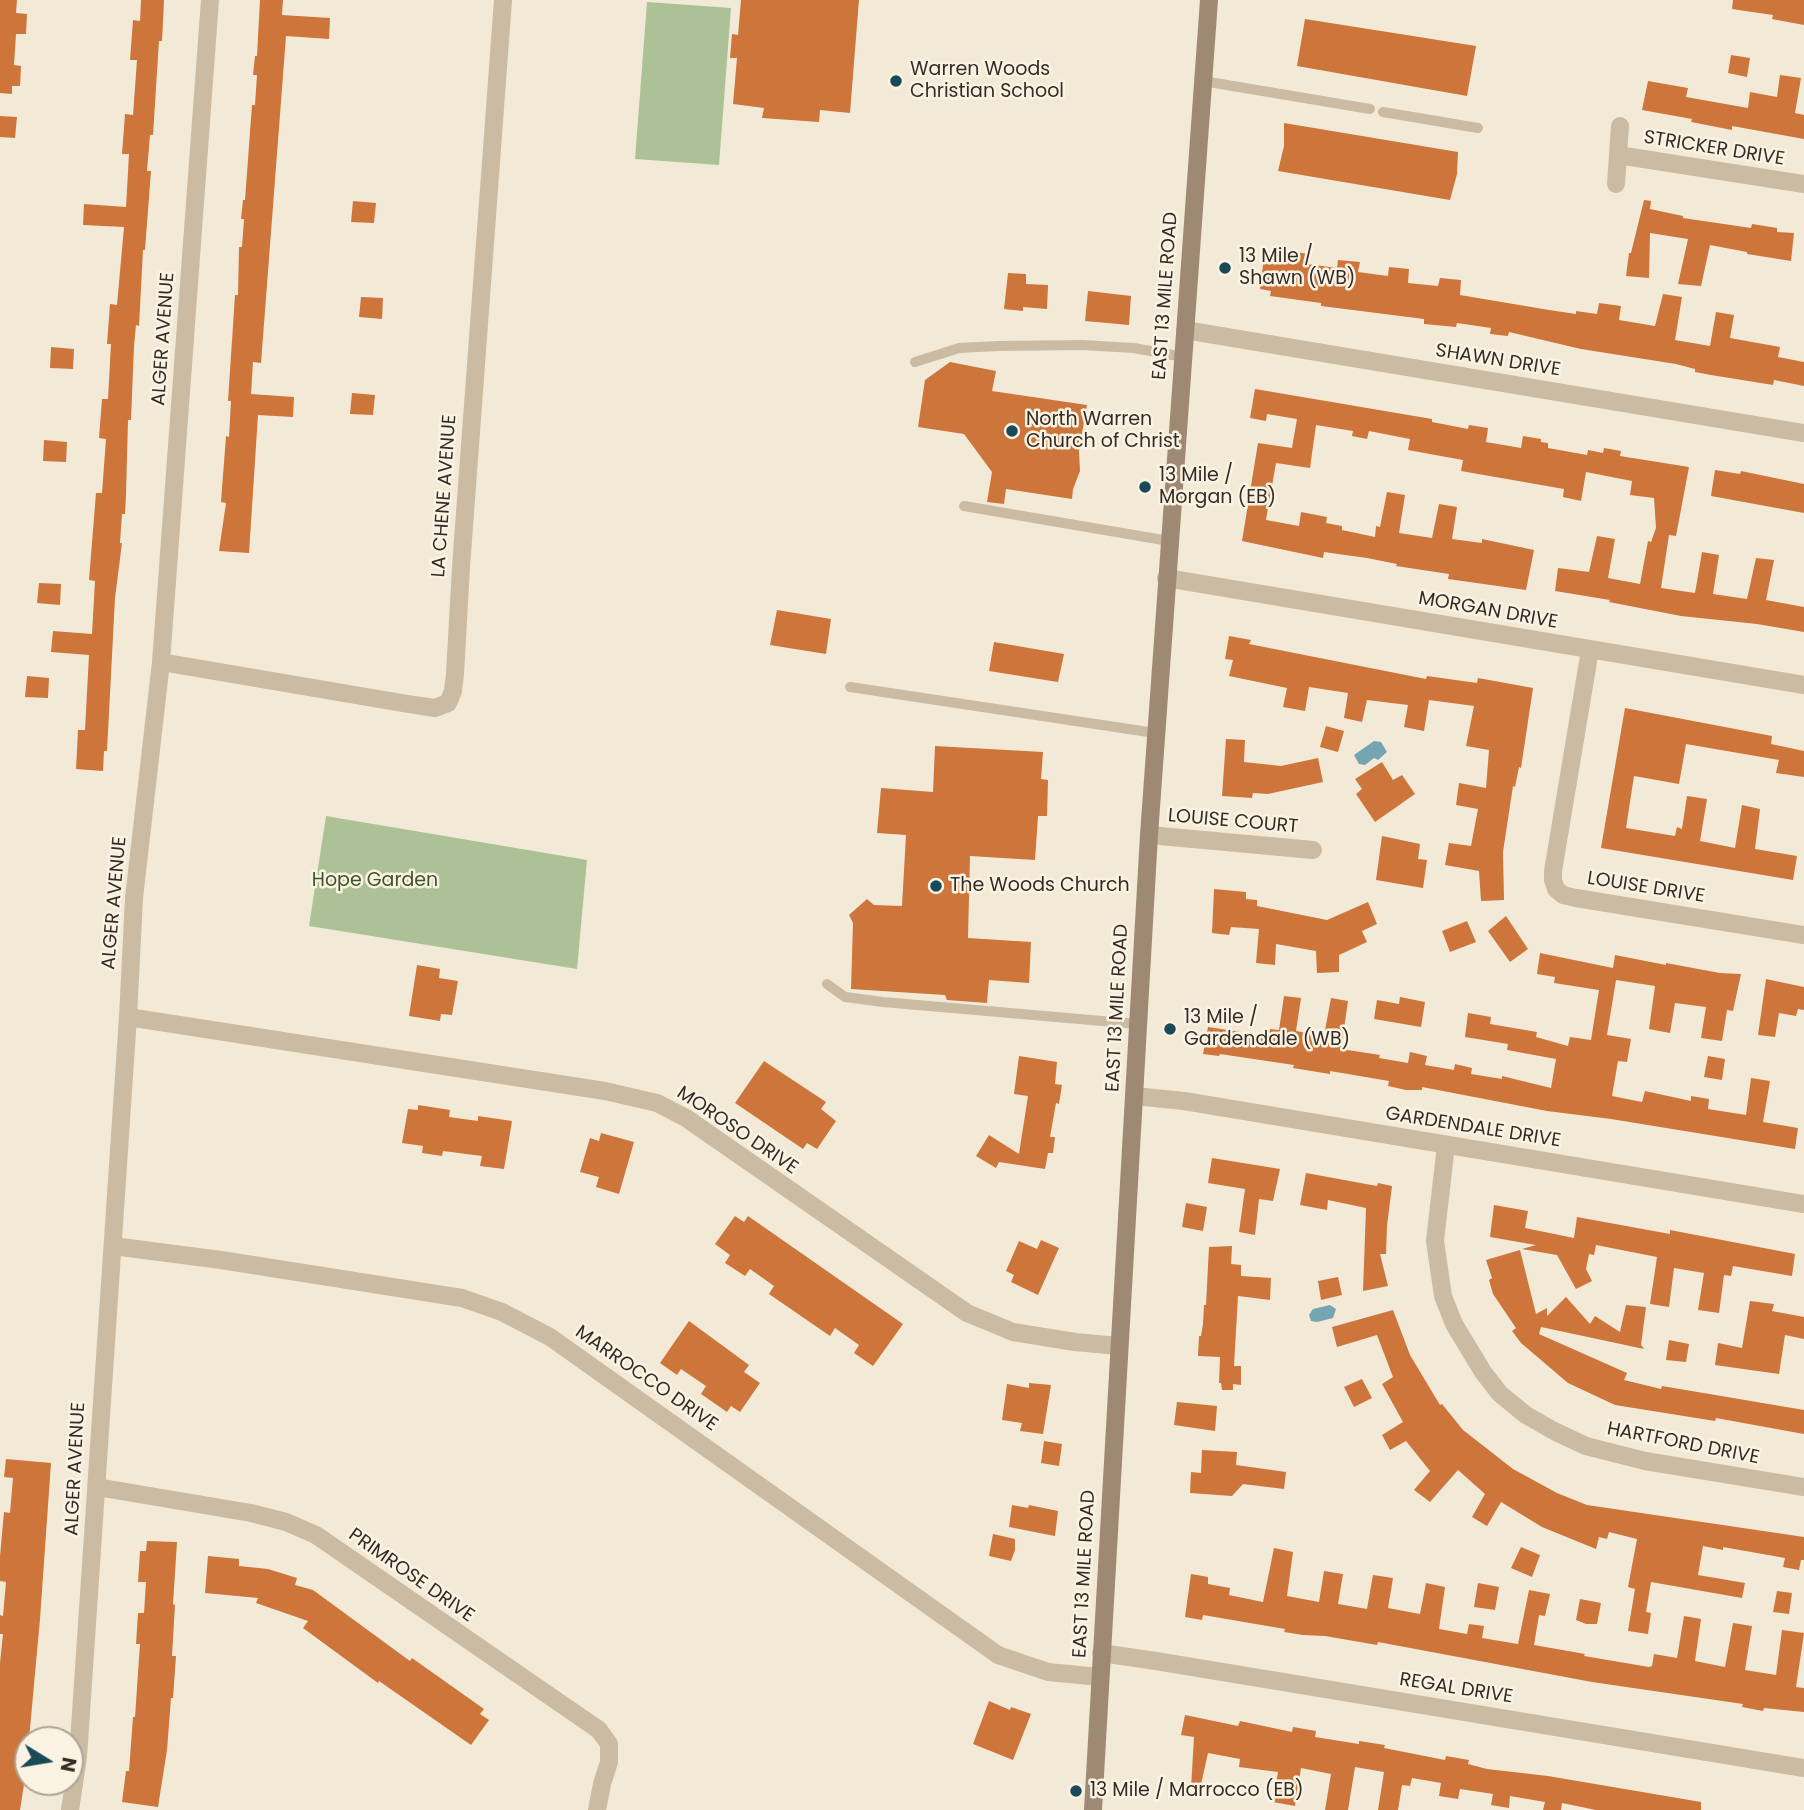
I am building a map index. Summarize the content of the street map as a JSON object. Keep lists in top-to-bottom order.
{
  "streets": {
    "main road": ["EAST 13 MILE ROAD"],
    "street": [
      "STRICKER DRIVE",
      "ALGER AVENUE",
      "SHAWN DRIVE",
      "LA CHENE AVENUE",
      "MORGAN DRIVE",
      "LOUISE COURT",
      "LOUISE DRIVE",
      "GARDENDALE DRIVE",
      "MOROSO DRIVE",
      "MARROCCO DRIVE",
      "HARTFORD DRIVE",
      "PRIMROSE DRIVE",
      "REGAL DRIVE"
    ]
  },
  "crossings": [
    ["EAST 13 MILE ROAD", "SHAWN DRIVE"],
    ["EAST 13 MILE ROAD", "MORGAN DRIVE"],
    ["EAST 13 MILE ROAD", "LOUISE COURT"],
    ["EAST 13 MILE ROAD", "GARDENDALE DRIVE"],
    ["EAST 13 MILE ROAD", "MOROSO DRIVE"],
    ["EAST 13 MILE ROAD", "MARROCCO DRIVE"],
    ["EAST 13 MILE ROAD", "REGAL DRIVE"],
    ["ALGER AVENUE", "LA CHENE AVENUE"],
    ["ALGER AVENUE", "MOROSO DRIVE"],
    ["ALGER AVENUE", "MARROCCO DRIVE"],
    ["ALGER AVENUE", "PRIMROSE DRIVE"],
    ["MORGAN DRIVE", "LOUISE DRIVE"],
    ["GARDENDALE DRIVE", "HARTFORD DRIVE"]
  ],
  "parks": ["Hope Garden"],
  "places": [
    "Warren Woods Christian School",
    "13 Mile / Shawn (WB)",
    "North Warren Church of Christ",
    "13 Mile / Morgan (EB)",
    "The Woods Church",
    "13 Mile / Gardendale (WB)",
    "13 Mile / Marrocco (EB)"
  ],
  "north": "right"
}
